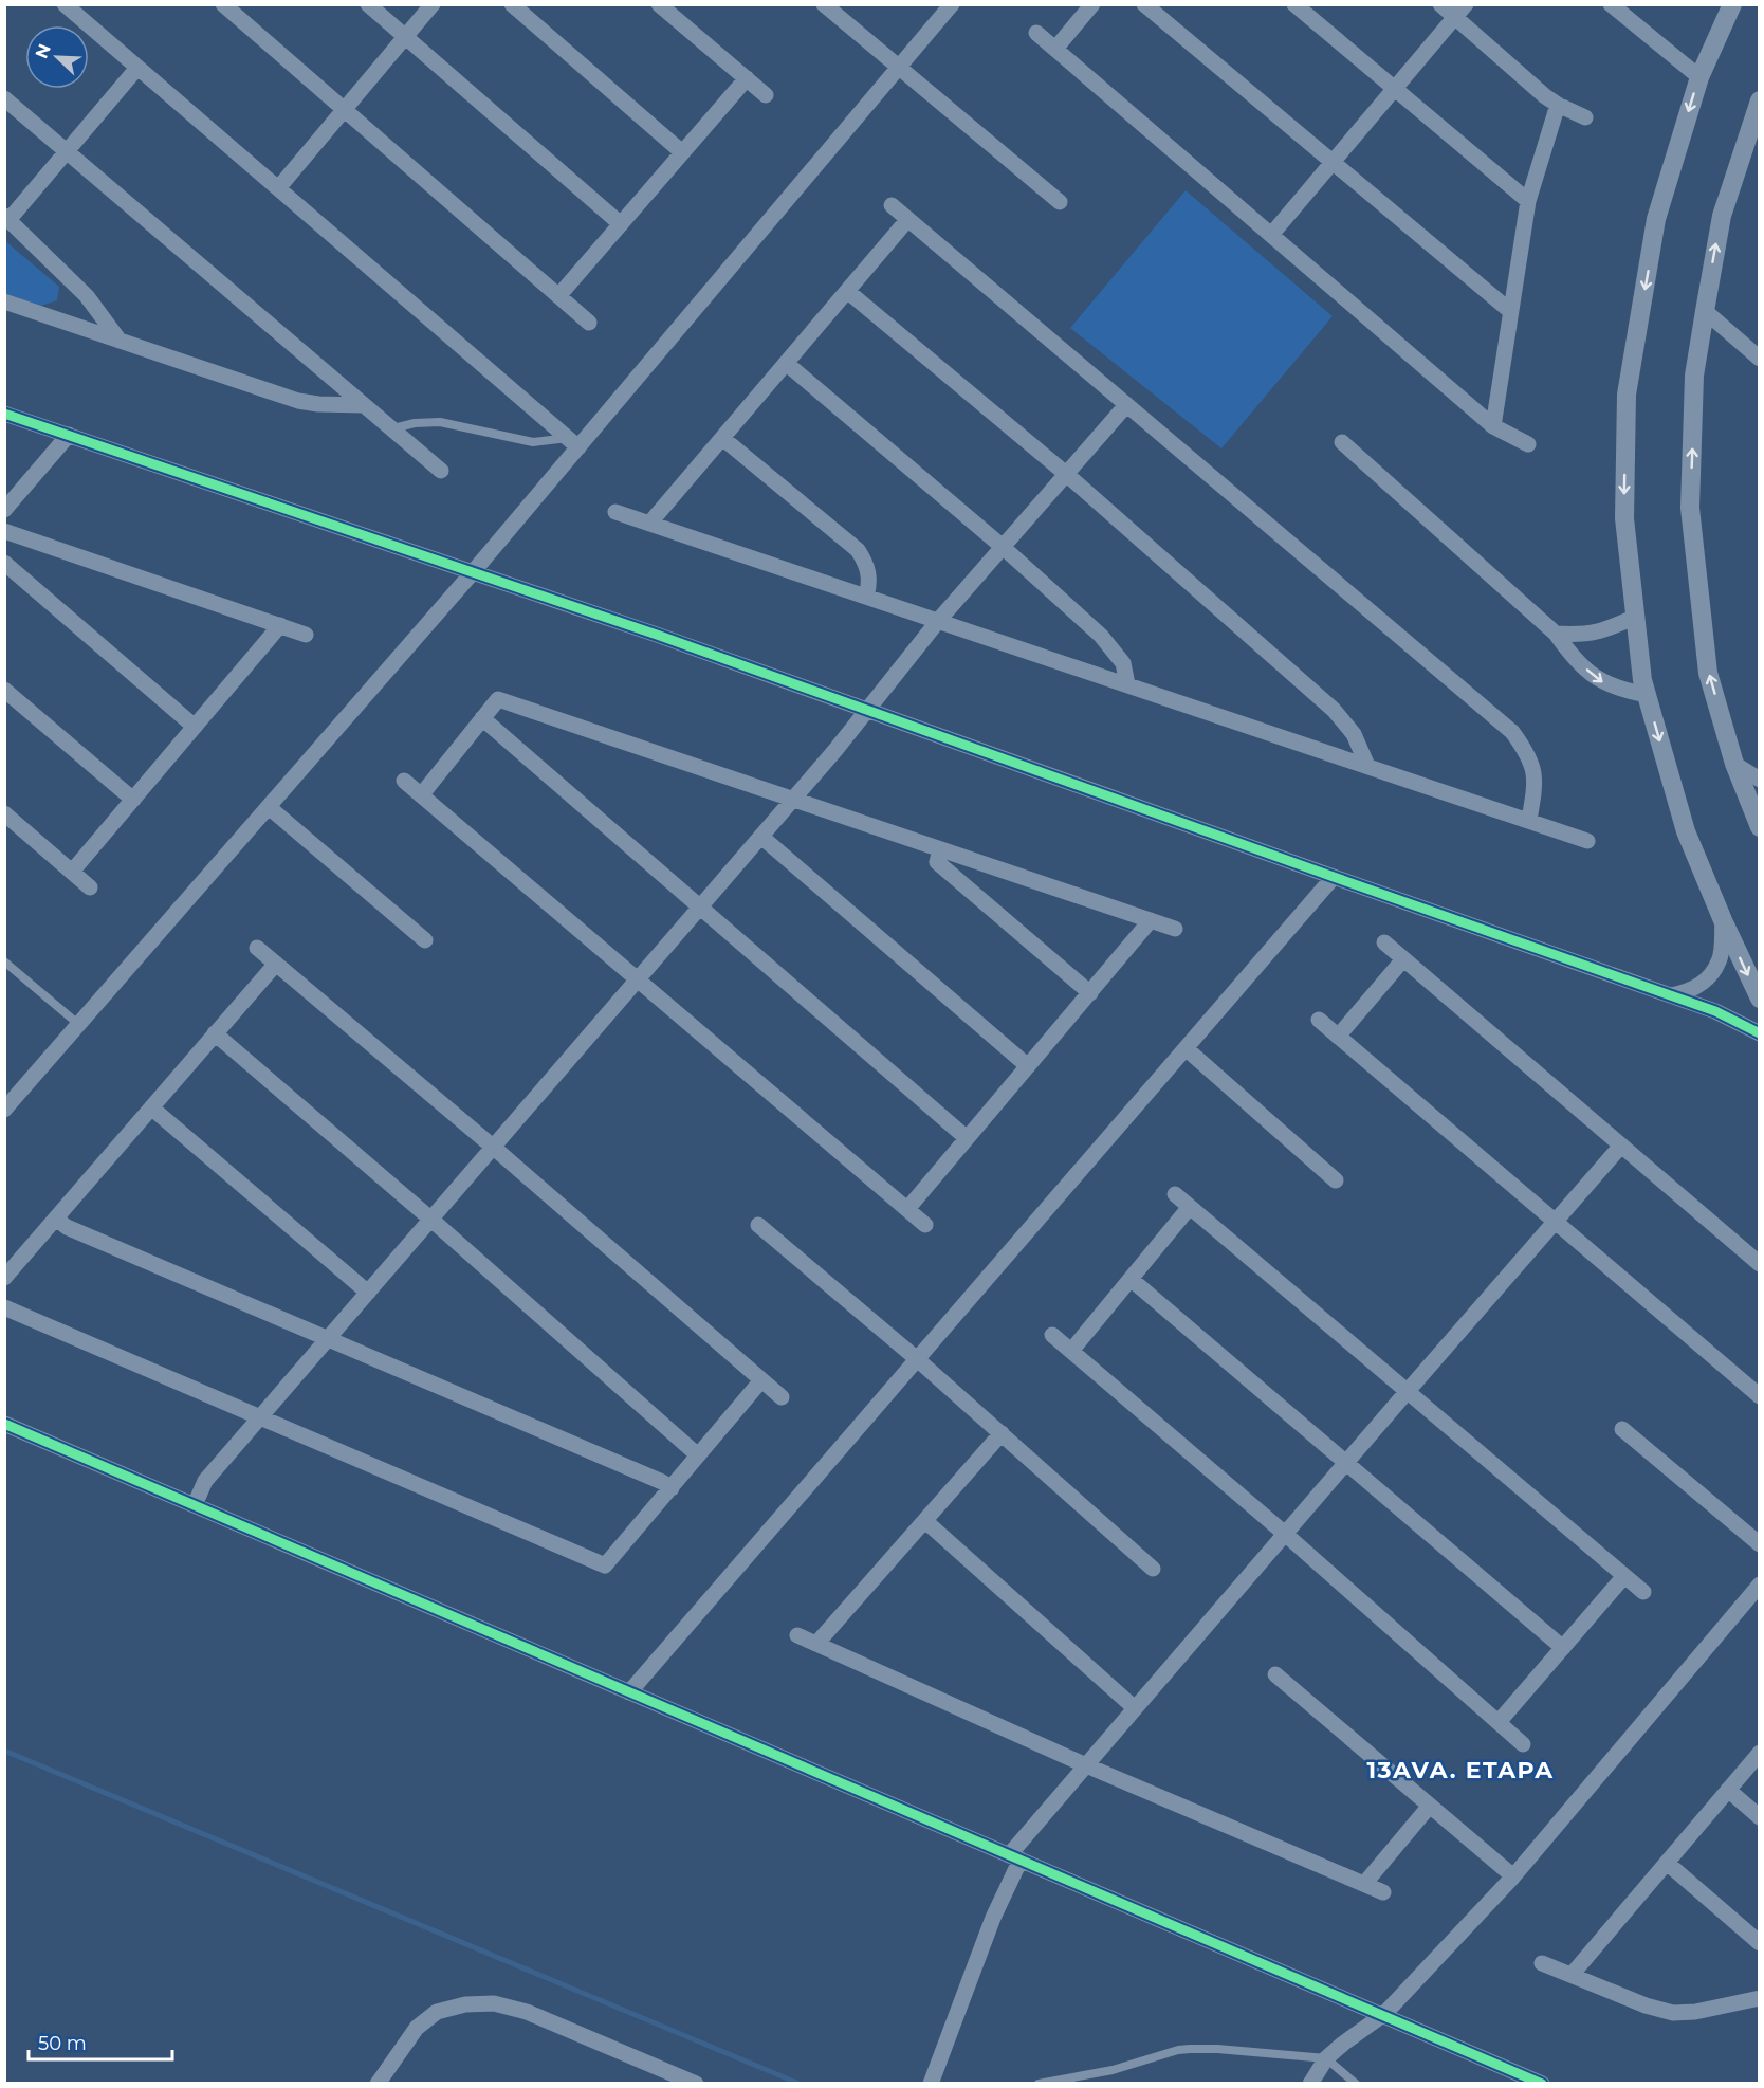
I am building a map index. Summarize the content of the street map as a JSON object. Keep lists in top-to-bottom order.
{
  "districts": ["13AVA. ETAPA"],
  "scale_bar": "50 m",
  "north": "top left"
}
